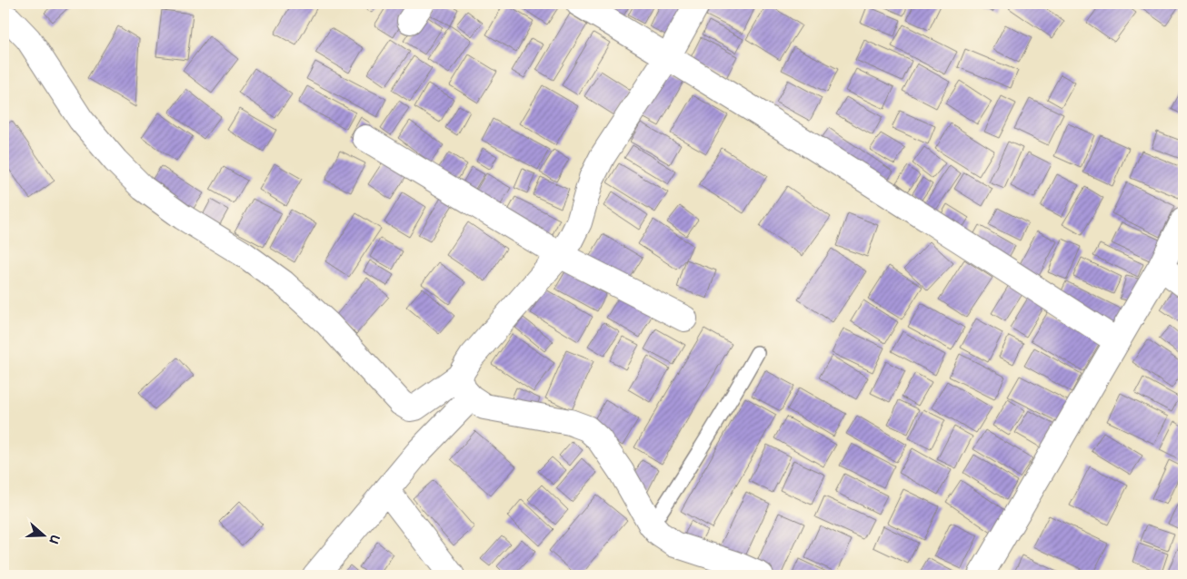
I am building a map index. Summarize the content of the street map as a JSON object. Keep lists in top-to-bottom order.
{
  "north": "right"
}
